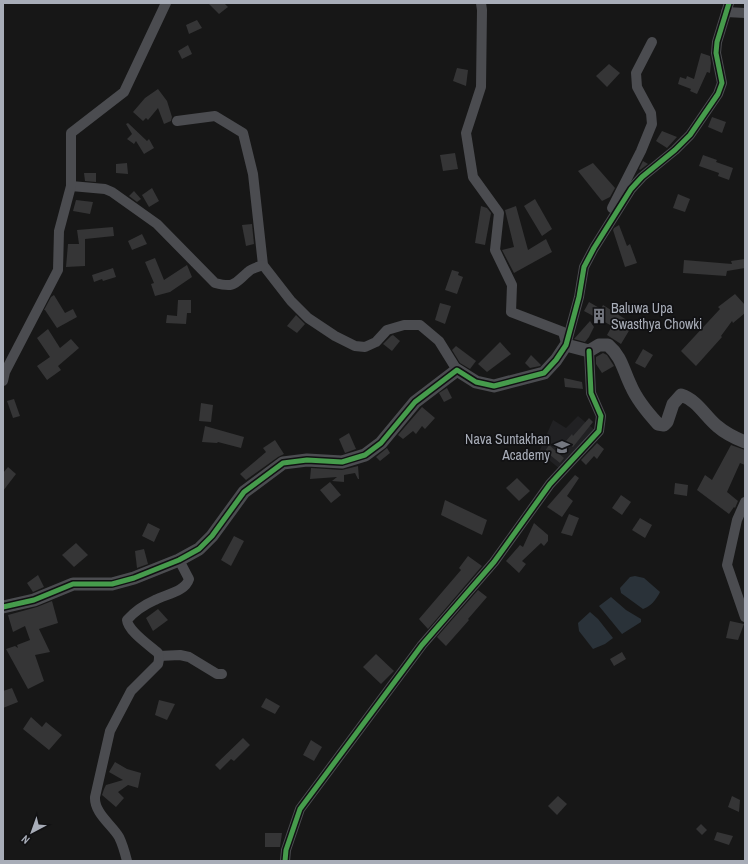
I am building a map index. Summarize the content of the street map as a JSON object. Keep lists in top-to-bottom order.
{
  "places": {
    "building": ["Baluwa Upa Swasthya Chowki"],
    "school or university": ["Nava Suntakhan Academy"]
  },
  "north": "bottom left"
}
